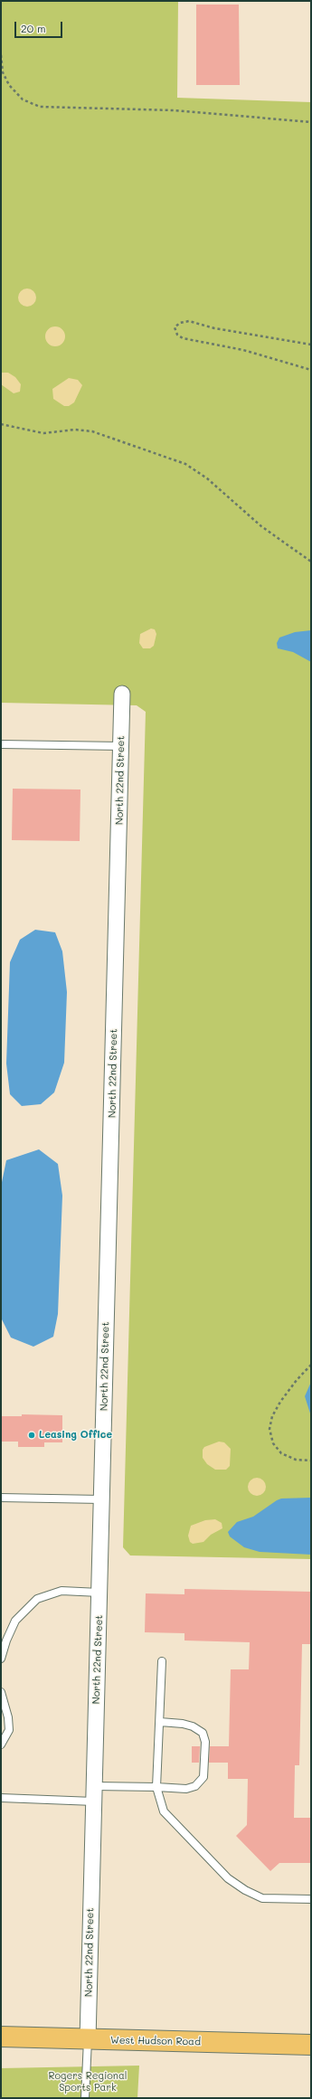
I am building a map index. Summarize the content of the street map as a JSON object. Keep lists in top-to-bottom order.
{
  "streets": {
    "highway": ["West Hudson Road"],
    "street": ["North 22nd Street"]
  },
  "crossings": [
    ["North 22nd Street", "West Hudson Road"]
  ],
  "parks": ["Rogers Regional Sports Park"],
  "places": ["Leasing Office"],
  "scale_bar": "20 m"
}
